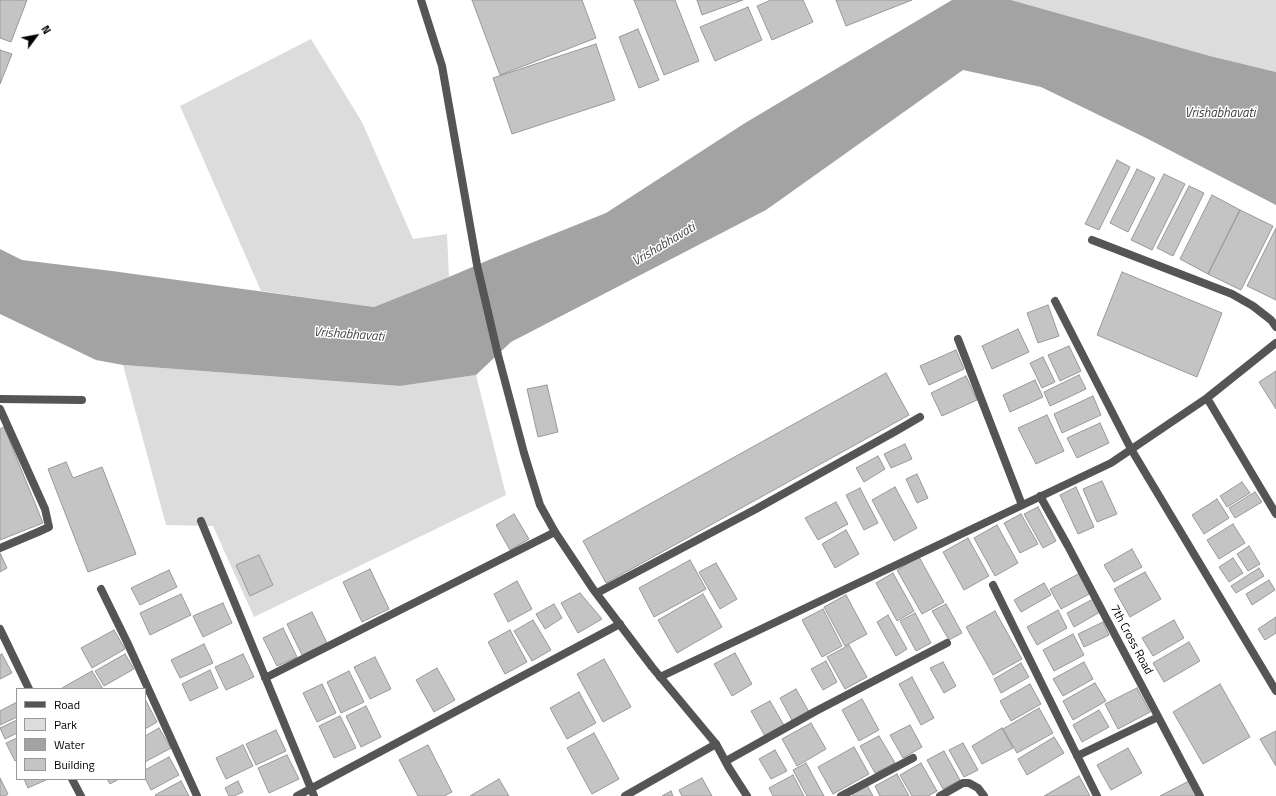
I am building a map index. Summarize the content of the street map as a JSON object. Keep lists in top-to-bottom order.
{
  "streets": {
    "street": ["7th Cross Road"]
  },
  "water": ["Vrishabhavati"],
  "legend": [
    "Road",
    "Park",
    "Water",
    "Building"
  ],
  "north": "top right"
}
